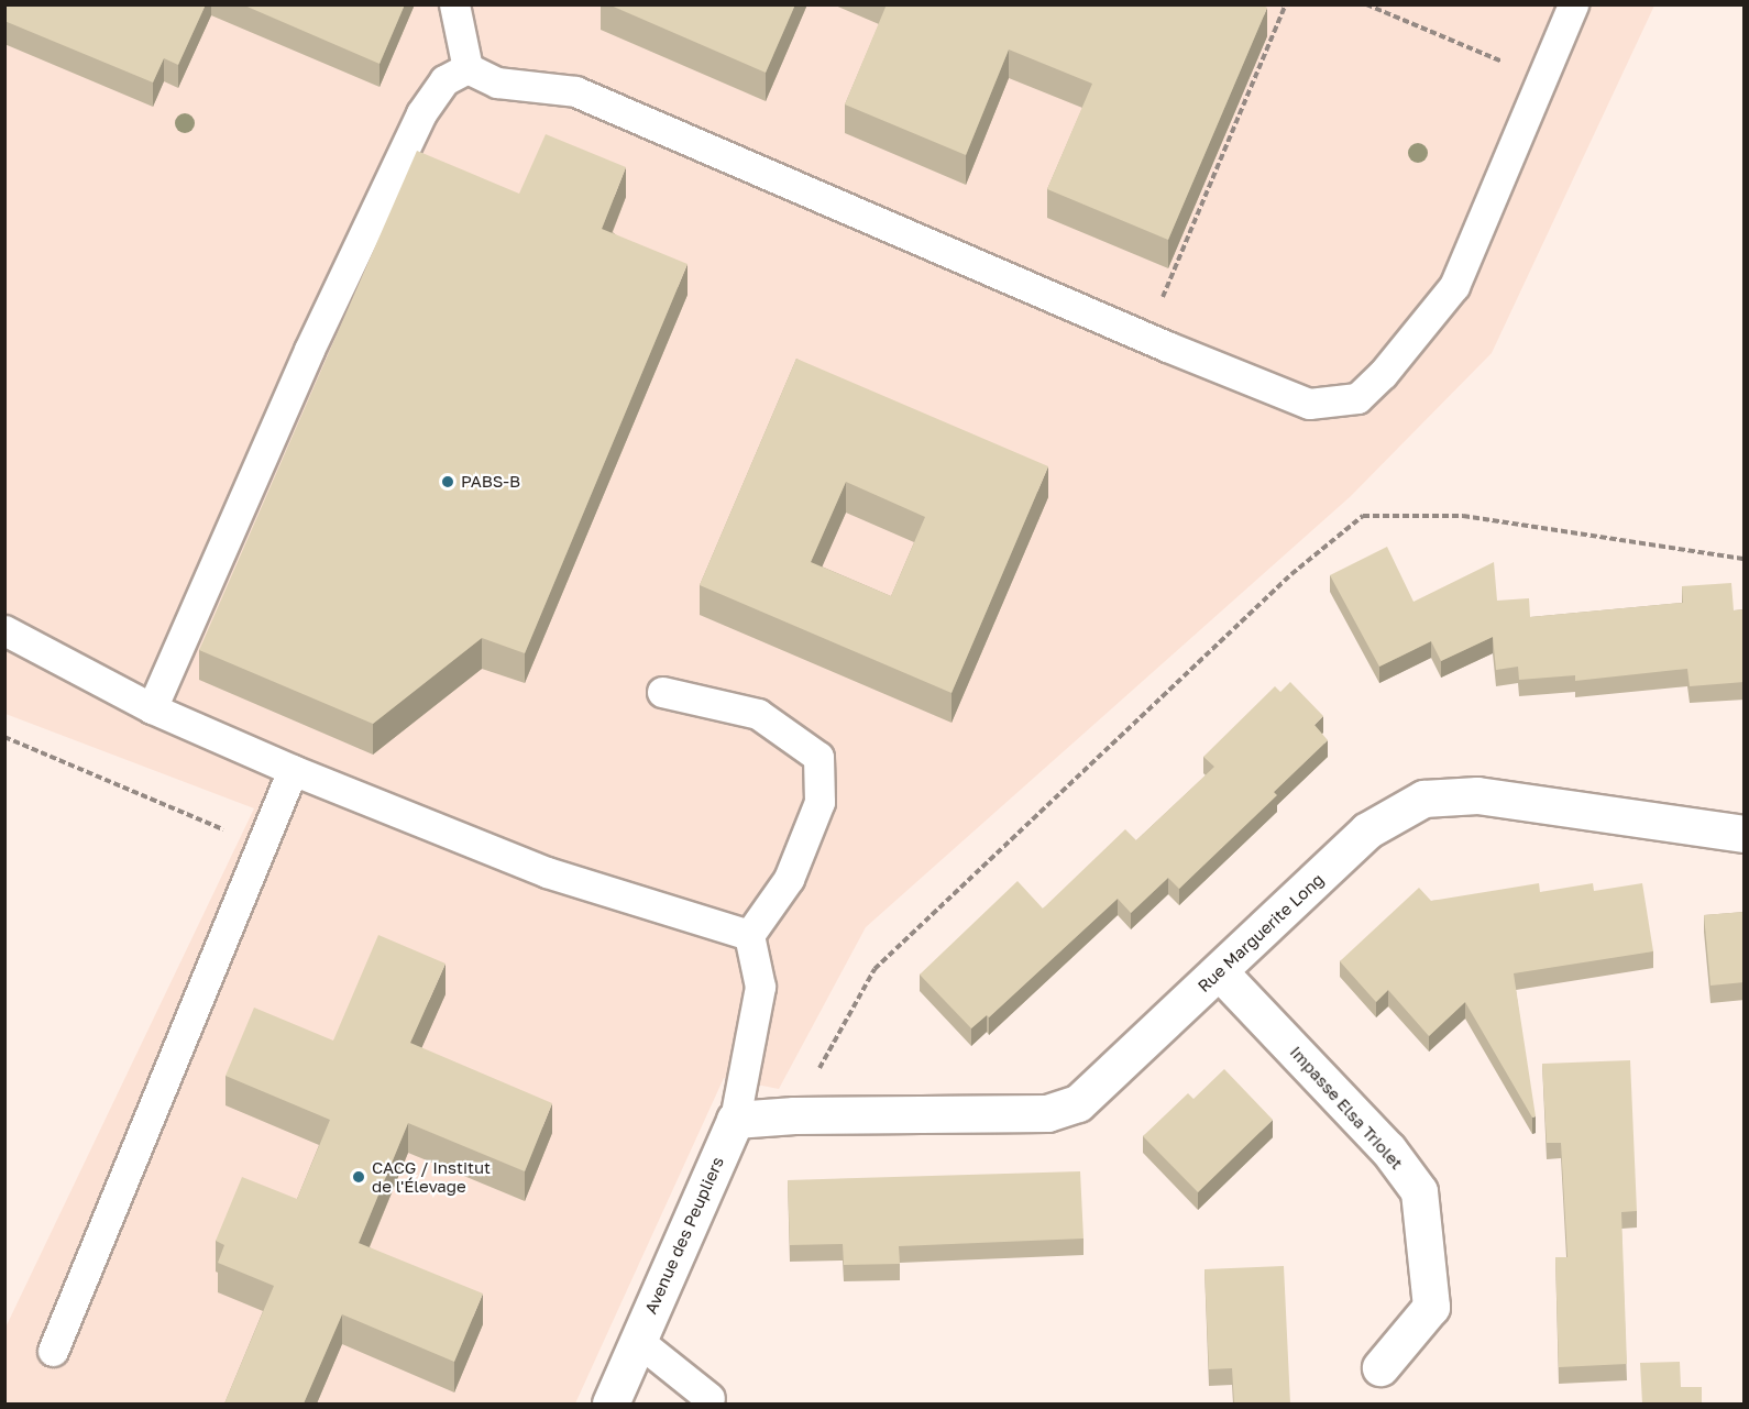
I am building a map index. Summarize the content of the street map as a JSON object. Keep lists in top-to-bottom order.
{
  "streets": {
    "street": ["Rue Marguerite Long", "Impasse Elsa Triolet", "Avenue des Peupliers"]
  },
  "crossings": [
    ["Rue Marguerite Long", "Impasse Elsa Triolet"]
  ],
  "places": ["PABS-B", "CACG / Institut de l'Élevage"]
}
